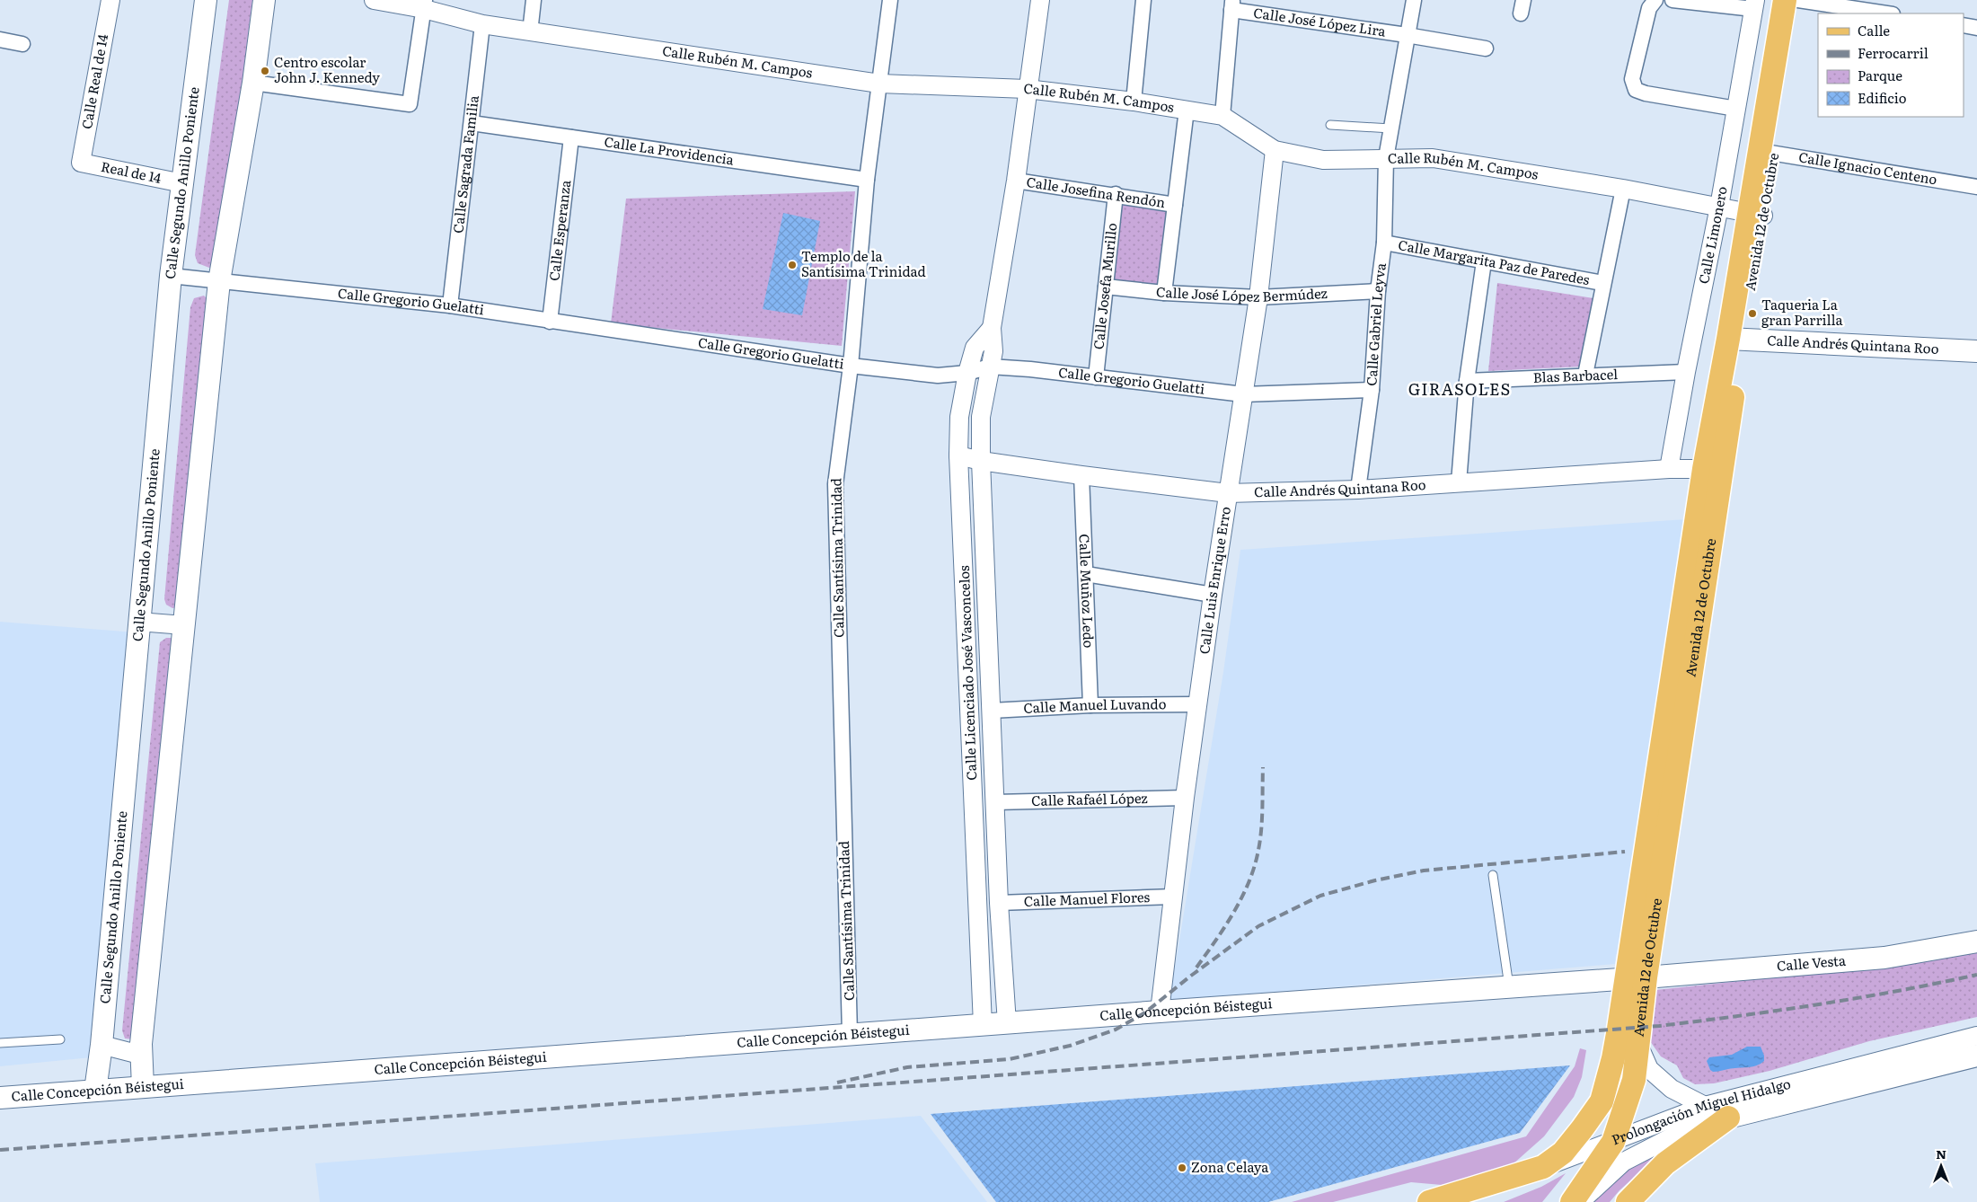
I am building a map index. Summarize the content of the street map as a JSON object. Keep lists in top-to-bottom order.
{
  "streets": {
    "main road": [
      "Calle Segundo Anillo Poniente",
      "Avenida 12 de Octubre",
      "Calle Andrés Quintana Roo",
      "Calle Vesta",
      "Calle Concepción Béistegui",
      "Prolongación Miguel Hidalgo"
    ],
    "street": [
      "Calle José López Lira",
      "Calle Rubén M. Campos",
      "Calle Real de 14",
      "Calle La Providencia",
      "Calle Sagrada Familia",
      "Calle Ignacio Centeno",
      "Real de 14",
      "Calle Josefina Rendón",
      "Calle Esperanza",
      "Calle Limonero",
      "Calle Margarita Paz de Paredes",
      "Calle Josefa Murillo",
      "Calle José López Bermúdez",
      "Calle Gregorio Guelatti",
      "Calle Gabriel Leyva",
      "Blas Barbacel",
      "Calle Santísima Trinidad",
      "Calle Luis Enrique Erro",
      "Calle Muñoz Ledo",
      "Calle Licenciado José Vasconcelos",
      "Calle Manuel Luvando",
      "Calle Rafaél López",
      "Calle Manuel Flores"
    ]
  },
  "crossings": [
    ["Calle José López Lira", "Calle Gabriel Leyva"],
    ["Calle Rubén M. Campos", "Calle Sagrada Familia"],
    ["Calle Rubén M. Campos", "Avenida 12 de Octubre"],
    ["Calle Rubén M. Campos", "Calle Limonero"],
    ["Calle Rubén M. Campos", "Calle Gabriel Leyva"],
    ["Calle Rubén M. Campos", "Calle Santísima Trinidad"],
    ["Calle Rubén M. Campos", "Calle Luis Enrique Erro"],
    ["Calle Rubén M. Campos", "Calle Licenciado José Vasconcelos"],
    ["Calle Real de 14", "Real de 14"],
    ["Calle La Providencia", "Calle Sagrada Familia"],
    ["Calle La Providencia", "Calle Esperanza"],
    ["Calle La Providencia", "Calle Santísima Trinidad"],
    ["Calle Sagrada Familia", "Calle Gregorio Guelatti"],
    ["Calle Ignacio Centeno", "Avenida 12 de Octubre"],
    ["Real de 14", "Calle Segundo Anillo Poniente"],
    ["Calle Segundo Anillo Poniente", "Calle Gregorio Guelatti"],
    ["Calle Segundo Anillo Poniente", "Calle Concepción Béistegui"],
    ["Calle Josefina Rendón", "Calle Josefa Murillo"],
    ["Calle Josefina Rendón", "Calle Licenciado José Vasconcelos"],
    ["Avenida 12 de Octubre", "Calle Andrés Quintana Roo"],
    ["Avenida 12 de Octubre", "Calle Vesta"],
    ["Avenida 12 de Octubre", "Calle Concepción Béistegui"],
    ["Avenida 12 de Octubre", "Prolongación Miguel Hidalgo"],
    ["Calle Esperanza", "Calle Gregorio Guelatti"],
    ["Calle Limonero", "Calle Andrés Quintana Roo"],
    ["Calle Limonero", "Blas Barbacel"],
    ["Calle Margarita Paz de Paredes", "Calle Gabriel Leyva"],
    ["Calle Josefa Murillo", "Calle José López Bermúdez"],
    ["Calle Josefa Murillo", "Calle Gregorio Guelatti"],
    ["Calle José López Bermúdez", "Calle Gabriel Leyva"],
    ["Calle José López Bermúdez", "Calle Luis Enrique Erro"],
    ["Calle Gregorio Guelatti", "Calle Gabriel Leyva"],
    ["Calle Gregorio Guelatti", "Calle Santísima Trinidad"],
    ["Calle Gregorio Guelatti", "Calle Luis Enrique Erro"],
    ["Calle Gregorio Guelatti", "Calle Licenciado José Vasconcelos"],
    ["Calle Gabriel Leyva", "Calle Andrés Quintana Roo"],
    ["Calle Andrés Quintana Roo", "Calle Luis Enrique Erro"],
    ["Calle Andrés Quintana Roo", "Calle Muñoz Ledo"],
    ["Calle Andrés Quintana Roo", "Calle Licenciado José Vasconcelos"],
    ["Calle Santísima Trinidad", "Calle Concepción Béistegui"],
    ["Calle Luis Enrique Erro", "Calle Manuel Luvando"],
    ["Calle Luis Enrique Erro", "Calle Rafaél López"],
    ["Calle Luis Enrique Erro", "Calle Manuel Flores"],
    ["Calle Luis Enrique Erro", "Calle Concepción Béistegui"],
    ["Calle Muñoz Ledo", "Calle Manuel Luvando"],
    ["Calle Licenciado José Vasconcelos", "Calle Manuel Luvando"],
    ["Calle Licenciado José Vasconcelos", "Calle Rafaél López"],
    ["Calle Licenciado José Vasconcelos", "Calle Manuel Flores"],
    ["Calle Licenciado José Vasconcelos", "Calle Concepción Béistegui"],
    ["Calle Vesta", "Calle Concepción Béistegui"]
  ],
  "districts": ["GIRASOLES"],
  "places": [
    "Centro escolar John J. Kennedy",
    "Templo de la Santísima Trinidad",
    "Taqueria La gran Parrilla",
    "Zona Celaya"
  ],
  "legend": [
    "Calle",
    "Ferrocarril",
    "Parque",
    "Edificio"
  ],
  "north": "top"
}
